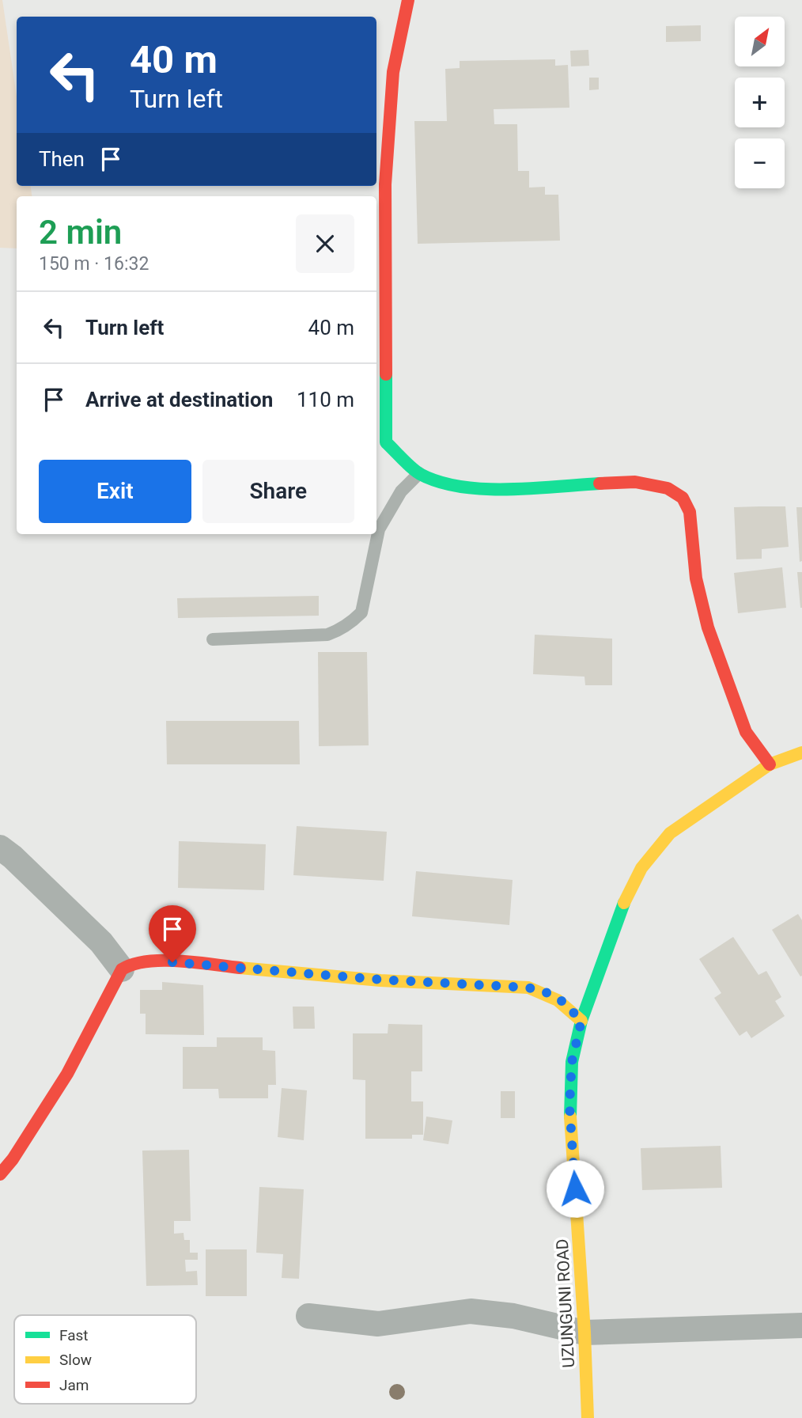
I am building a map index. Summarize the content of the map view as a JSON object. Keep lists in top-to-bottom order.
{
  "streets": {
    "street": ["UZUNGUNI ROAD"]
  },
  "legend": ["Fast", "Slow", "Jam"],
  "north": "top right",
  "page": {
    "map_buttons": ["+", "−"],
    "turn": ["40 m", "Turn left"],
    "then": "Then",
    "heading": ["2 min", "150 m · 16:32"],
    "list": [
      {
        "name": "Turn left",
        "value": "40 m"
      },
      {
        "name": "Arrive at destination",
        "value": "110 m"
      }
    ],
    "buttons": ["Exit", "Share"]
  }
}
